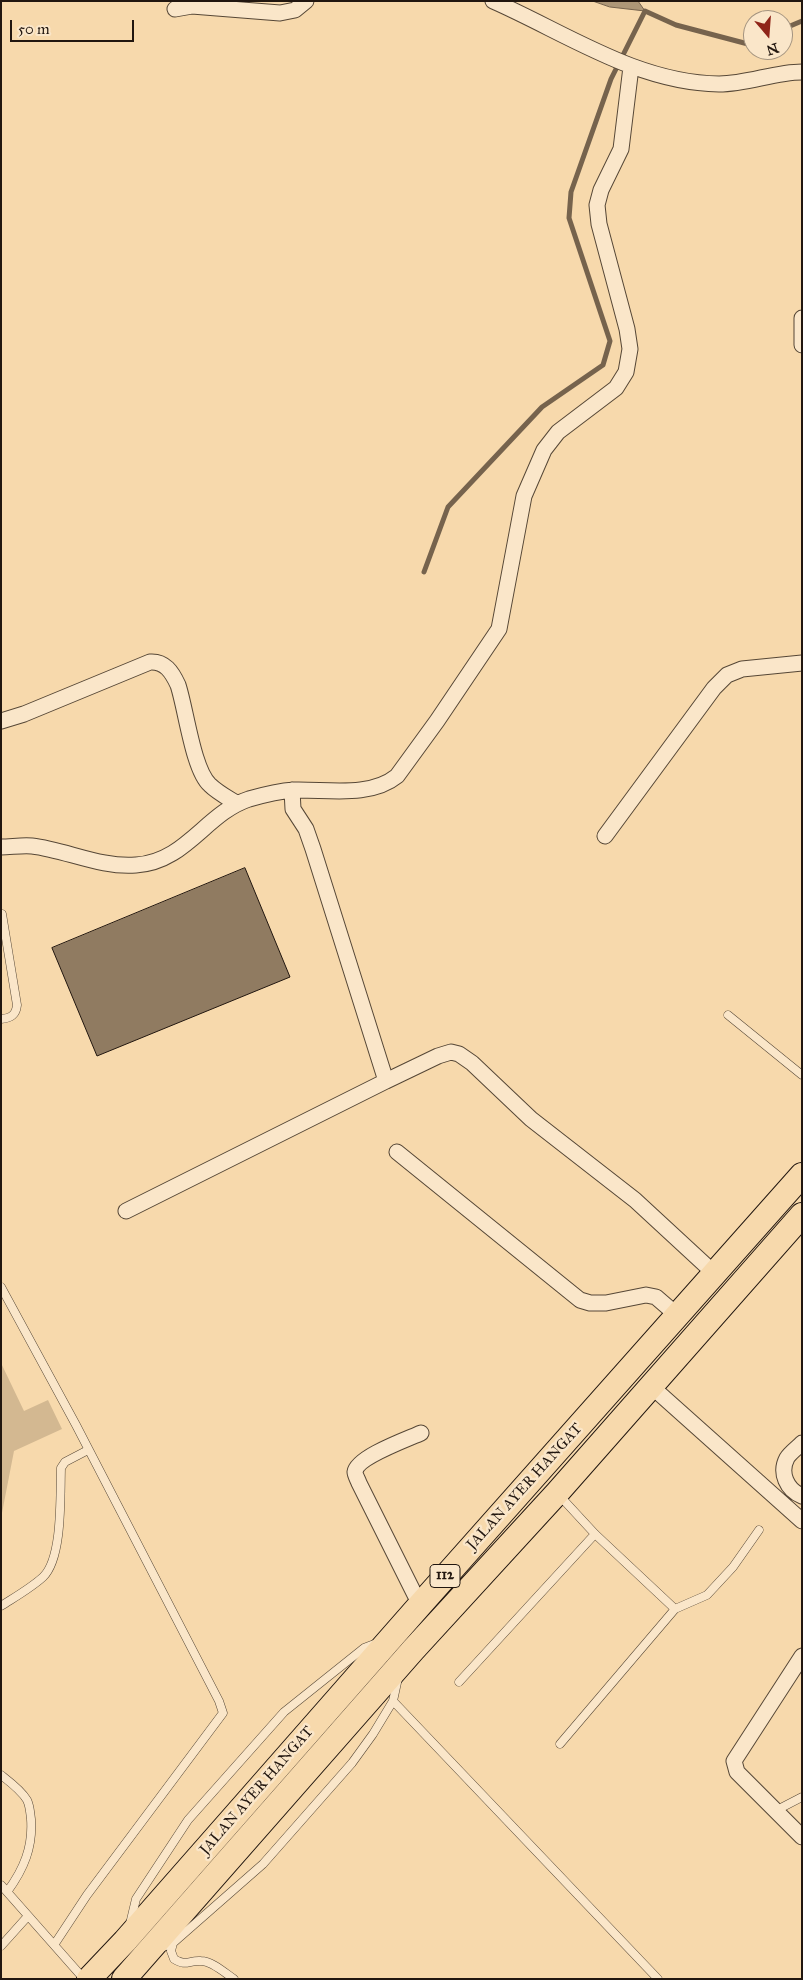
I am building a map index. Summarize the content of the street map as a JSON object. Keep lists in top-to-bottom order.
{
  "streets": {
    "main road": ["JALAN AYER HANGAT", "112"]
  },
  "scale_bar": "50 m",
  "north": "bottom"
}
